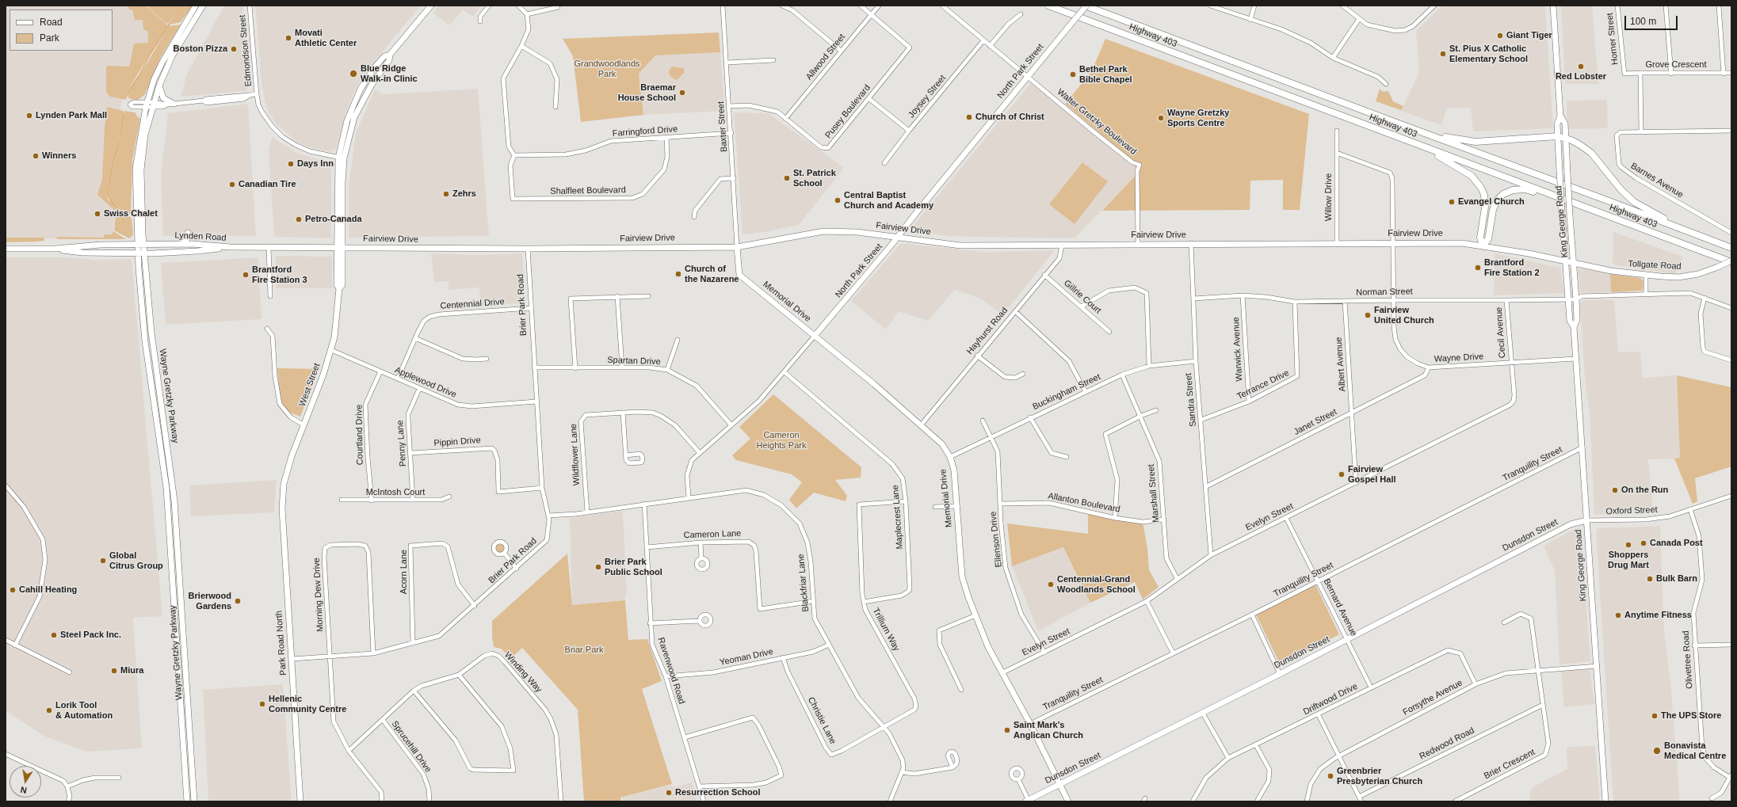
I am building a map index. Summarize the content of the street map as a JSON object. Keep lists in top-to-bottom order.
{
  "streets": {
    "highway": ["Highway 403"],
    "main road": [
      "North Park Street",
      "King George Road",
      "Fairview Drive",
      "Lynden Road",
      "Tollgate Road",
      "Memorial Drive",
      "West Street",
      "Wayne Gretzky Parkway",
      "Dunsdon Street",
      "Park Road North"
    ],
    "street": [
      "Horner Street",
      "Edmondson Street",
      "Allwood Street",
      "Grove Crescent",
      "Joysey Street",
      "Pusey Boulevard",
      "Walter Gretzky Boulevard",
      "Baxter Street",
      "Farringford Drive",
      "Barnes Avenue",
      "Shalfleet Boulevard",
      "Willow Drive",
      "Norman Street",
      "Gillrie Court",
      "Centennial Drive",
      "Brier Park Road",
      "Hayhurst Road",
      "Cecil Avenue",
      "Warwick Avenue",
      "Wayne Drive",
      "Spartan Drive",
      "Albert Avenue",
      "Applewood Drive",
      "Terrance Drive",
      "Buckingham Street",
      "Sandra Street",
      "Janet Street",
      "Courtland Drive",
      "Pippin Drive",
      "Penny Lane",
      "Wildflower Lane",
      "Tranquility Street",
      "McIntosh Court",
      "Marshall Street",
      "Allanton Boulevard",
      "Oxford Street",
      "Maplecrest Lane",
      "Evelyn Street",
      "Cameron Lane",
      "Ellenson Drive",
      "Acorn Lane",
      "Blackfriar Lane",
      "Morning Dew Drive",
      "Bernard Avenue",
      "Trillium Way",
      "Yeoman Drive",
      "Olivetree Road",
      "Ravenwood Road",
      "Winding Way",
      "Forsythe Avenue",
      "Driftwood Drive",
      "Christie Lane",
      "Redwood Road",
      "Sprucehill Drive",
      "Brier Crescent"
    ]
  },
  "crossings": [
    ["Highway 403", "North Park Street"],
    ["Highway 403", "Tollgate Road"],
    ["Horner Street", "Grove Crescent"],
    ["Edmondson Street", "West Street"],
    ["Edmondson Street", "Wayne Gretzky Parkway"],
    ["Allwood Street", "Pusey Boulevard"],
    ["Grove Crescent", "Barnes Avenue"],
    ["North Park Street", "Walter Gretzky Boulevard"],
    ["North Park Street", "Fairview Drive"],
    ["North Park Street", "Memorial Drive"],
    ["North Park Street", "Spartan Drive"],
    ["North Park Street", "Wildflower Lane"],
    ["North Park Street", "Maplecrest Lane"],
    ["North Park Street", "Blackfriar Lane"],
    ["Pusey Boulevard", "Baxter Street"],
    ["Walter Gretzky Boulevard", "Fairview Drive"],
    ["Baxter Street", "Farringford Drive"],
    ["Baxter Street", "Fairview Drive"],
    ["Baxter Street", "Memorial Drive"],
    ["Farringford Drive", "Shalfleet Boulevard"],
    ["Willow Drive", "Fairview Drive"],
    ["King George Road", "Fairview Drive"],
    ["King George Road", "Tollgate Road"],
    ["King George Road", "Norman Street"],
    ["King George Road", "Wayne Drive"],
    ["King George Road", "Tranquility Street"],
    ["King George Road", "Oxford Street"],
    ["King George Road", "Dunsdon Street"],
    ["King George Road", "Forsythe Avenue"],
    ["Fairview Drive", "Lynden Road"],
    ["Fairview Drive", "Tollgate Road"],
    ["Fairview Drive", "Memorial Drive"],
    ["Fairview Drive", "Brier Park Road"],
    ["Fairview Drive", "Hayhurst Road"],
    ["Fairview Drive", "Wayne Drive"],
    ["Fairview Drive", "West Street"],
    ["Fairview Drive", "Sandra Street"],
    ["Lynden Road", "Wayne Gretzky Parkway"],
    ["Norman Street", "Cecil Avenue"],
    ["Norman Street", "Warwick Avenue"],
    ["Norman Street", "Wayne Drive"],
    ["Norman Street", "Albert Avenue"],
    ["Norman Street", "Terrance Drive"],
    ["Norman Street", "Sandra Street"],
    ["Gillrie Court", "Hayhurst Road"],
    ["Memorial Drive", "Hayhurst Road"],
    ["Memorial Drive", "Buckingham Street"],
    ["Memorial Drive", "Tranquility Street"],
    ["Memorial Drive", "Evelyn Street"],
    ["Memorial Drive", "Dunsdon Street"],
    ["Centennial Drive", "Brier Park Road"],
    ["Centennial Drive", "Applewood Drive"],
    ["Brier Park Road", "Spartan Drive"],
    ["Brier Park Road", "Applewood Drive"],
    ["Brier Park Road", "Pippin Drive"],
    ["Brier Park Road", "Acorn Lane"],
    ["Brier Park Road", "Blackfriar Lane"],
    ["Brier Park Road", "Morning Dew Drive"],
    ["Brier Park Road", "Park Road North"],
    ["Cecil Avenue", "Wayne Drive"],
    ["Cecil Avenue", "Evelyn Street"],
    ["Warwick Avenue", "Terrance Drive"],
    ["Wayne Drive", "Janet Street"],
    ["Wayne Drive", "Evelyn Street"],
    ["Albert Avenue", "Janet Street"],
    ["Albert Avenue", "Evelyn Street"],
    ["Applewood Drive", "West Street"],
    ["Applewood Drive", "Courtland Drive"],
    ["Applewood Drive", "Penny Lane"],
    ["West Street", "Park Road North"],
    ["Terrance Drive", "Sandra Street"],
    ["Buckingham Street", "Sandra Street"],
    ["Buckingham Street", "Marshall Street"],
    ["Buckingham Street", "Ellenson Drive"],
    ["Sandra Street", "Janet Street"],
    ["Sandra Street", "Evelyn Street"],
    ["Courtland Drive", "McIntosh Court"],
    ["Pippin Drive", "Penny Lane"],
    ["Penny Lane", "McIntosh Court"],
    ["Wildflower Lane", "Blackfriar Lane"],
    ["Tranquility Street", "Bernard Avenue"],
    ["Marshall Street", "Allanton Boulevard"],
    ["Marshall Street", "Evelyn Street"],
    ["Allanton Boulevard", "Ellenson Drive"],
    ["Oxford Street", "Dunsdon Street"],
    ["Oxford Street", "Olivetree Road"],
    ["Maplecrest Lane", "Trillium Way"],
    ["Evelyn Street", "Ellenson Drive"],
    ["Evelyn Street", "Bernard Avenue"],
    ["Cameron Lane", "Blackfriar Lane"],
    ["Cameron Lane", "Ravenwood Road"],
    ["Dunsdon Street", "Bernard Avenue"],
    ["Blackfriar Lane", "Trillium Way"],
    ["Blackfriar Lane", "Yeoman Drive"],
    ["Blackfriar Lane", "Ravenwood Road"],
    ["Blackfriar Lane", "Christie Lane"],
    ["Bernard Avenue", "Driftwood Drive"],
    ["Trillium Way", "Christie Lane"],
    ["Yeoman Drive", "Ravenwood Road"],
    ["Yeoman Drive", "Christie Lane"],
    ["Winding Way", "Sprucehill Drive"],
    ["Forsythe Avenue", "Driftwood Drive"],
    ["Forsythe Avenue", "Brier Crescent"],
    ["Redwood Road", "Brier Crescent"]
  ],
  "parks": ["Grandwoodlands Park", "Cameron Heights Park", "Briar Park"],
  "places": [
    "Giant Tiger",
    "Movati Athletic Center",
    "Boston Pizza",
    "St. Pius X Catholic Elementary School",
    "Red Lobster",
    "Blue Ridge Walk-in Clinic",
    "Bethel Park Bible Chapel",
    "Braemar House School",
    "Lynden Park Mall",
    "Church of Christ",
    "Wayne Gretzky Sports Centre",
    "Winners",
    "Days Inn",
    "St. Patrick School",
    "Canadian Tire",
    "Zehrs",
    "Central Baptist Church and Academy",
    "Evangel Church",
    "Swiss Chalet",
    "Petro-Canada",
    "Brantford Fire Station 2",
    "Church of the Nazarene",
    "Brantford Fire Station 3",
    "Fairview United Church",
    "Fairview Gospel Hall",
    "On the Run",
    "Canada Post",
    "Shoppers Drug Mart",
    "Global Citrus Group",
    "Brier Park Public School",
    "Bulk Barn",
    "Centennial-Grand Woodlands School",
    "Cahill Heating",
    "Brierwood Gardens",
    "Anytime Fitness",
    "Steel Pack Inc.",
    "Miura",
    "Hellenic Community Centre",
    "Lorik Tool & Automation",
    "The UPS Store",
    "Saint Mark's Anglican Church",
    "Bonavista Medical Centre",
    "Greenbrier Presbyterian Church",
    "Resurrection School"
  ],
  "legend": ["Road", "Park"],
  "scale_bar": "100 m",
  "north": "bottom"
}
